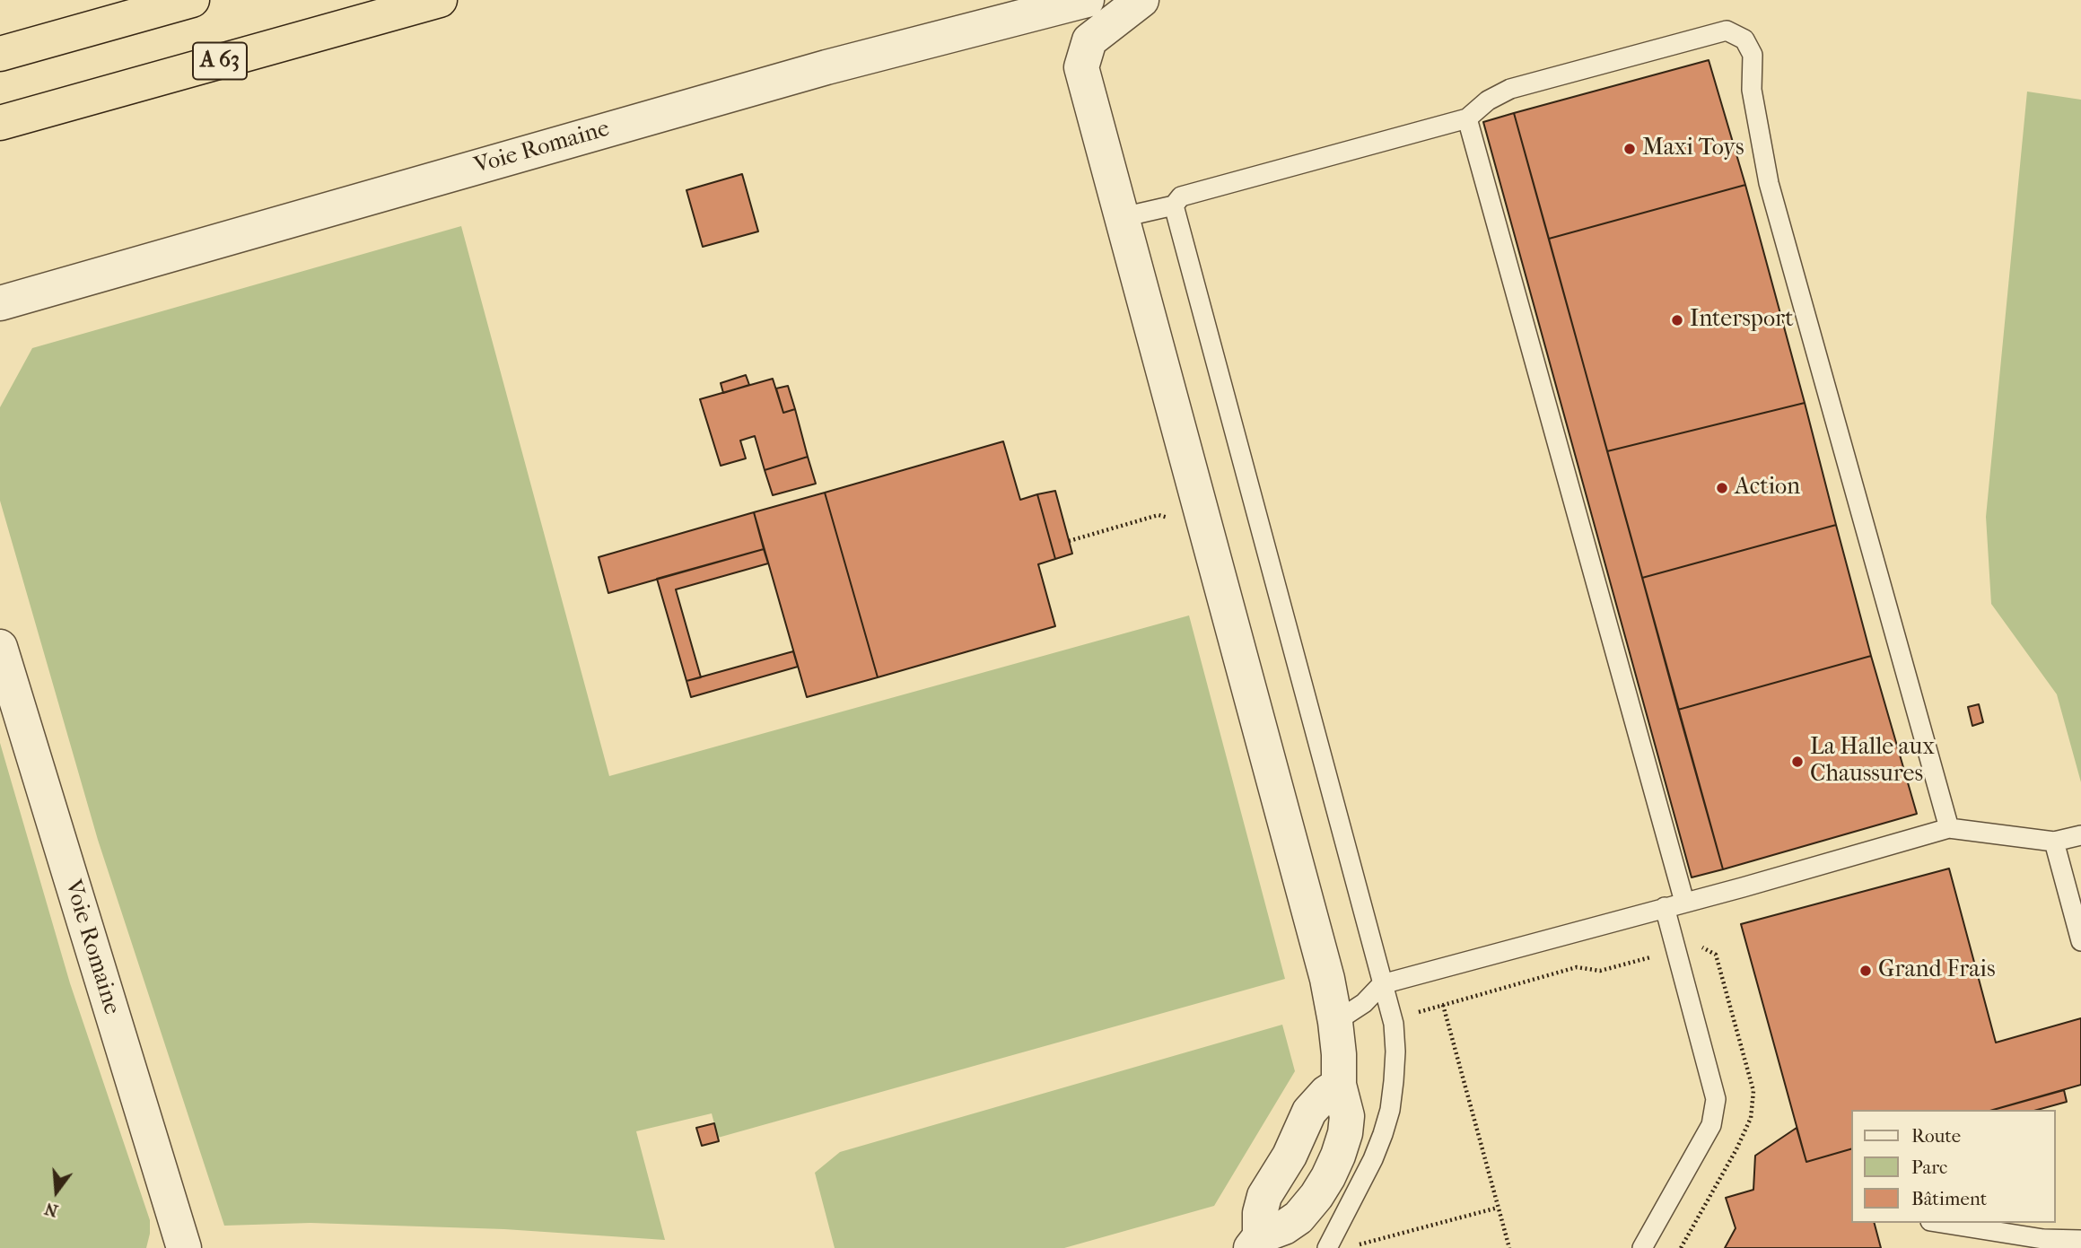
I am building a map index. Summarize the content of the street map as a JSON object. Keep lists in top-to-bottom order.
{
  "streets": {
    "highway": ["A 63"],
    "street": ["Voie Romaine"]
  },
  "places": [
    "Maxi Toys",
    "Intersport",
    "Action",
    "La Halle aux Chaussures",
    "Grand Frais"
  ],
  "legend": ["Route", "Parc", "Bâtiment"],
  "north": "bottom"
}
